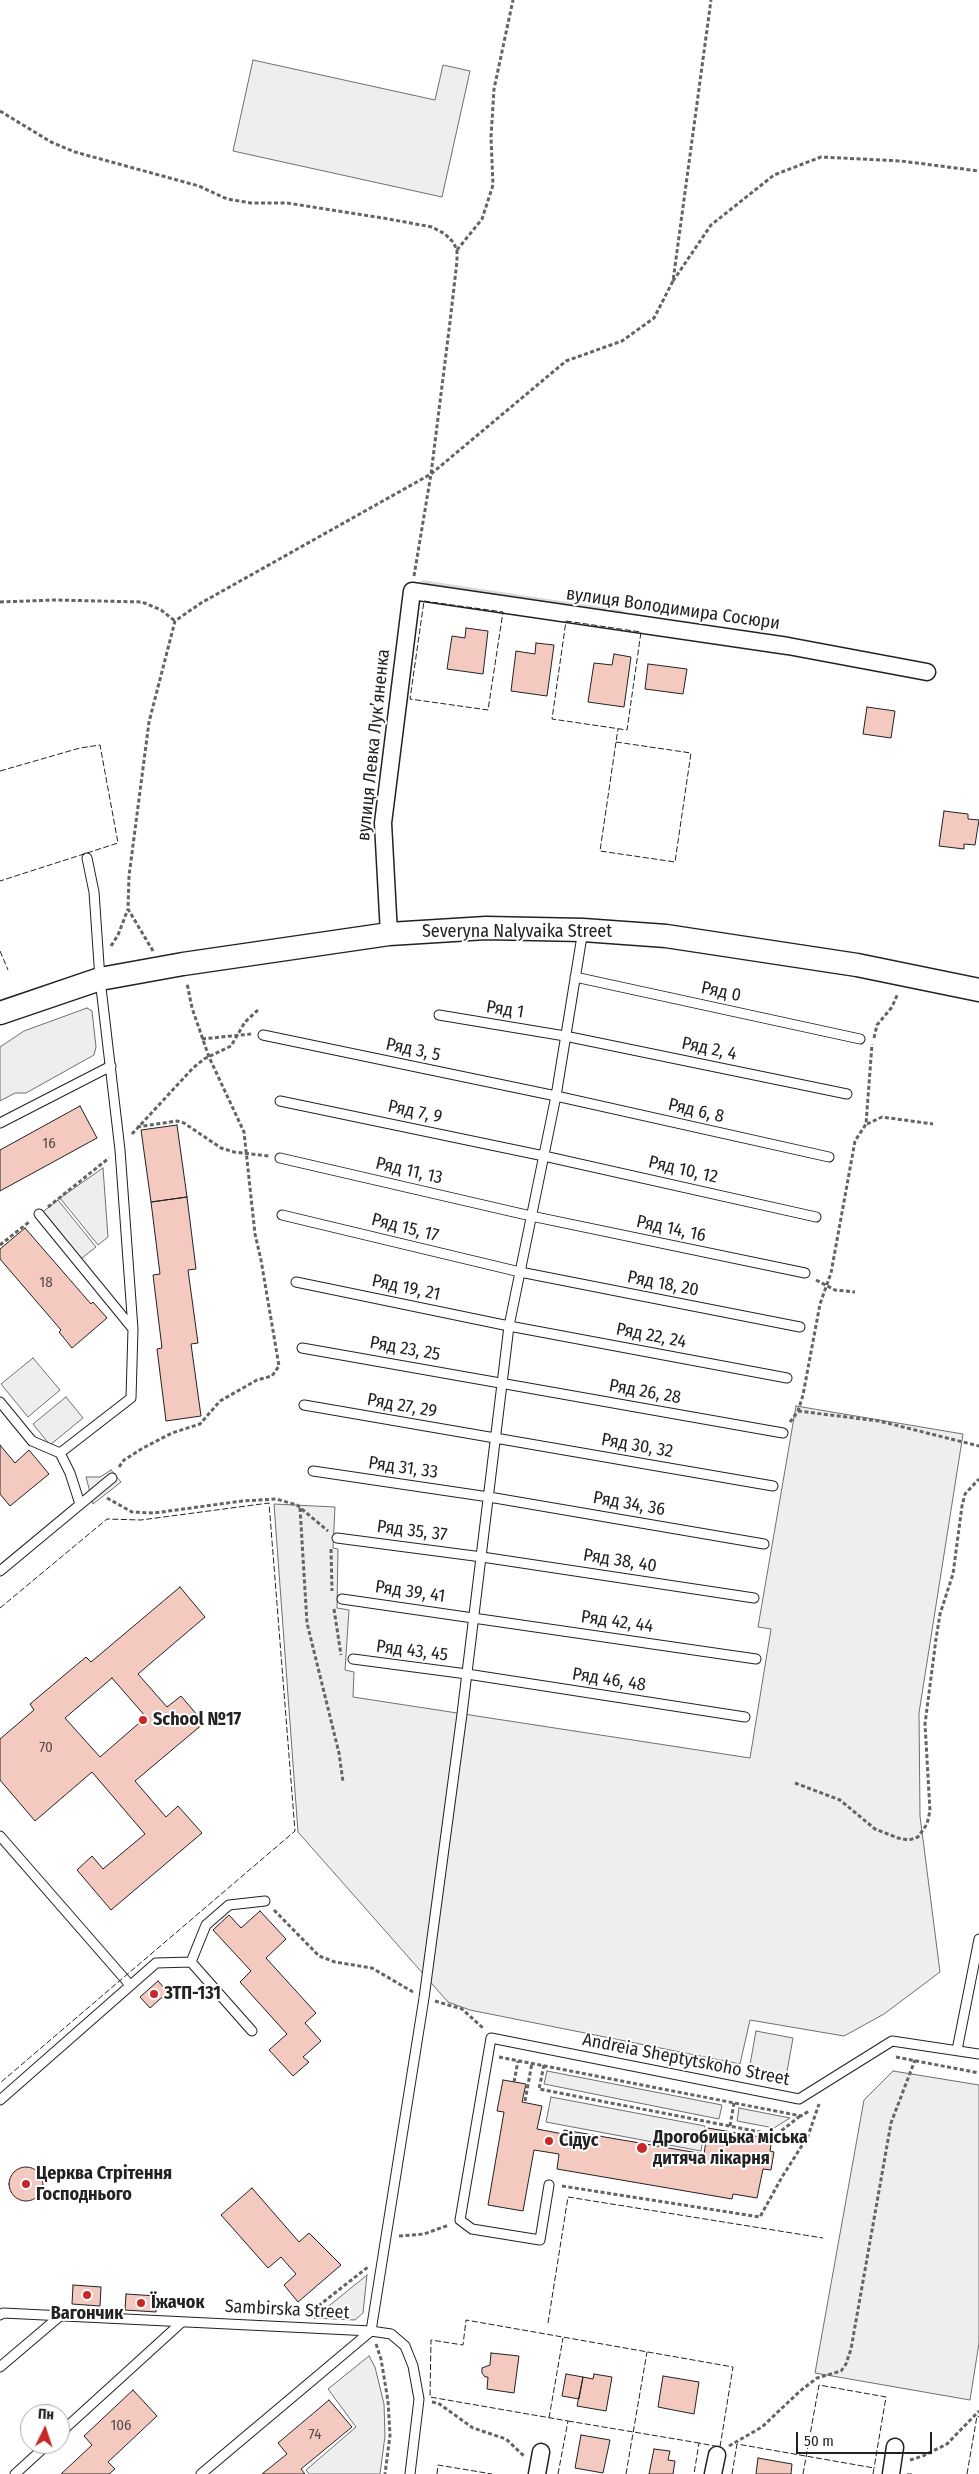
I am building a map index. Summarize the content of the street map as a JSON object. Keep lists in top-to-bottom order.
{
  "streets": {
    "street": ["вулиця Володимира Сосюри", "вулиця Левка Лукʼяненка", "Severyna Nalyvaika Street"],
    "lane": [
      "Ряд 0",
      "Ряд 1",
      "Ряд 2, 4",
      "Ряд 3, 5",
      "Ряд 6, 8",
      "Ряд 7, 9",
      "Ряд 10, 12",
      "Ряд 11, 13",
      "Ряд 15, 17",
      "Ряд 14, 16",
      "Ряд 18, 20",
      "Ряд 19, 21",
      "Ряд 22, 24",
      "Ряд 23, 25",
      "Ряд 26, 28",
      "Ряд 27, 29",
      "Ряд 30, 32",
      "Ряд 31, 33",
      "Ряд 34, 36",
      "Ряд 35, 37",
      "Ряд 38, 40",
      "Ряд 39, 41",
      "Ряд 42, 44",
      "Ряд 43, 45",
      "Ряд 46, 48",
      "Andreia Sheptytskoho Street",
      "Sambirska Street"
    ]
  },
  "crossings": [
    ["вулиця Володимира Сосюри", "вулиця Левка Лукʼяненка"],
    ["вулиця Левка Лукʼяненка", "Severyna Nalyvaika Street"],
    ["Ряд 1", "Ряд 2, 4"],
    ["Ряд 3, 5", "Ряд 6, 8"],
    ["Ряд 7, 9", "Ряд 10, 12"],
    ["Ряд 11, 13", "Ряд 14, 16"],
    ["Ряд 15, 17", "Ряд 18, 20"],
    ["Ряд 19, 21", "Ряд 22, 24"],
    ["Ряд 23, 25", "Ряд 26, 28"],
    ["Ряд 27, 29", "Ряд 30, 32"],
    ["Ряд 31, 33", "Ряд 34, 36"],
    ["Ряд 35, 37", "Ряд 38, 40"],
    ["Ряд 39, 41", "Ряд 42, 44"],
    ["Ряд 43, 45", "Ряд 46, 48"]
  ],
  "places": [
    "School №17",
    "ЗТП-131",
    "Сідус",
    "Дрогобицька міська дитяча лікарня",
    "Церква Стрітення Господнього",
    "Вагончик",
    "Їжачок"
  ],
  "house_numbers": [
    "16",
    "18",
    "70",
    "106",
    "74"
  ],
  "scale_bar": "50 m",
  "north": "top"
}
